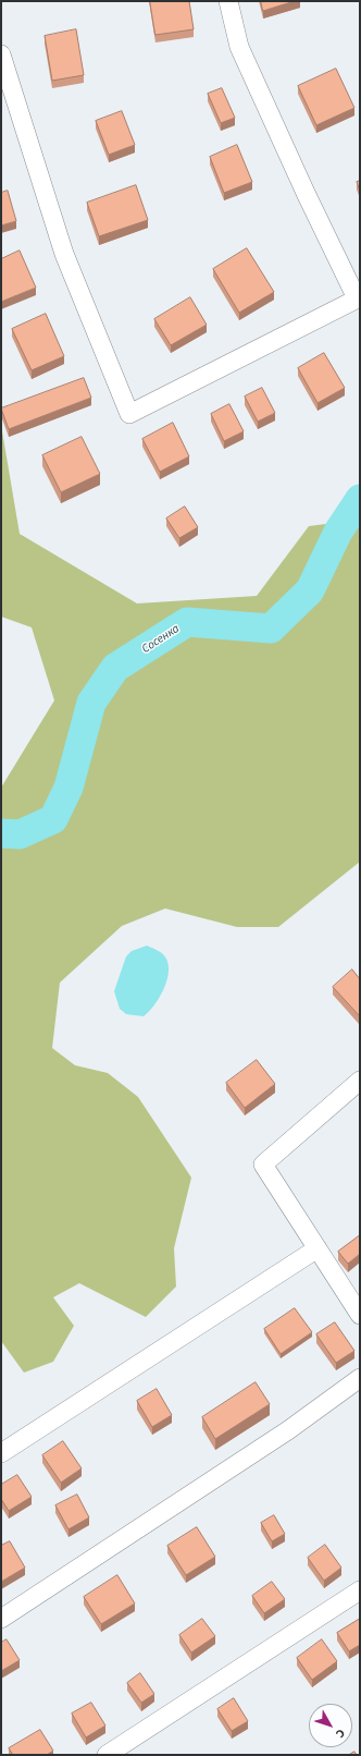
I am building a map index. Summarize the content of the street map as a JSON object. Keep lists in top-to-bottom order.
{
  "water": ["Сосенка"],
  "north": "bottom right"
}
